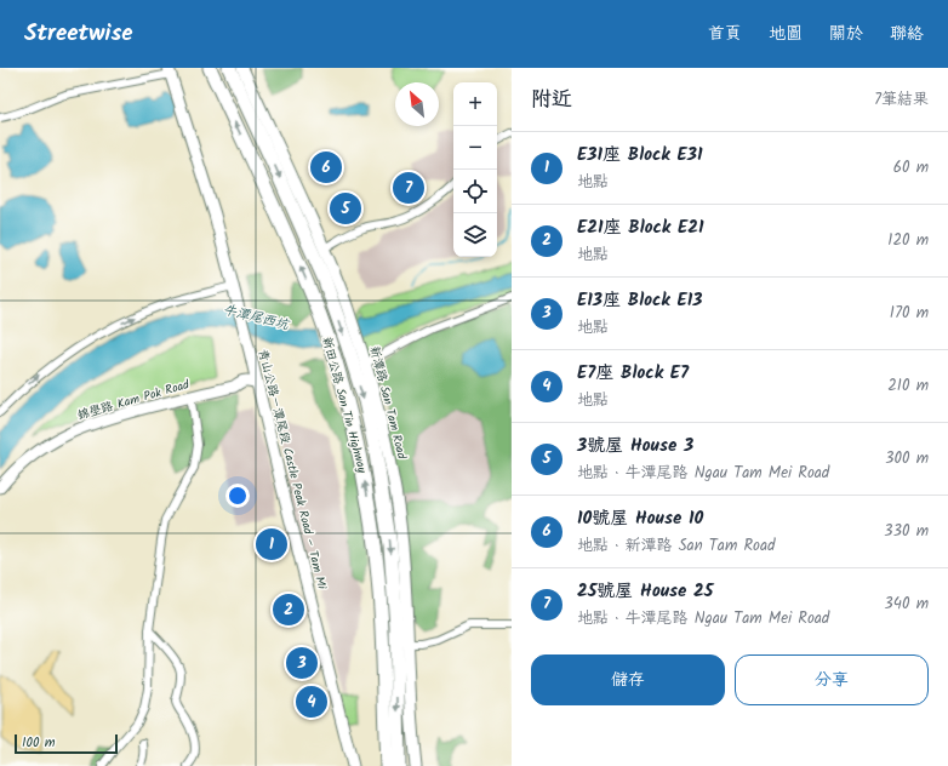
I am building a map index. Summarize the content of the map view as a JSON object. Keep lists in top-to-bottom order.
{
  "streets": {
    "highway": ["新田公路 San Tin Highway"],
    "street": ["錦壆路 Kam Pok Road", "新潭路 San Tam Road", "青山公路－潭尾段 Castle Peak Road – Tam Mi"]
  },
  "crossings": [
    ["錦壆路 Kam Pok Road", "青山公路－潭尾段 Castle Peak Road – Tam Mi"],
    ["新潭路 San Tam Road", "新田公路 San Tin Highway"]
  ],
  "water": ["牛潭尾西坑"],
  "scale_bar": "100 m",
  "north": "top left",
  "page": {
    "header": "Streetwise",
    "nav": [
      "首頁",
      "地圖",
      "關於",
      "聯絡"
    ],
    "heading": ["附近", "7筆結果"],
    "map_buttons": ["+", "−"],
    "list": [
      {
        "mark": "1",
        "name": "E31座 Block E31",
        "note": "地點",
        "value": "60 m"
      },
      {
        "mark": "2",
        "name": "E21座 Block E21",
        "note": "地點",
        "value": "120 m"
      },
      {
        "mark": "3",
        "name": "E13座 Block E13",
        "note": "地點",
        "value": "170 m"
      },
      {
        "mark": "4",
        "name": "E7座 Block E7",
        "note": "地點",
        "value": "210 m"
      },
      {
        "mark": "5",
        "name": "3號屋 House 3",
        "note": "地點 · 牛潭尾路 Ngau Tam Mei Road",
        "value": "300 m"
      },
      {
        "mark": "6",
        "name": "10號屋 House 10",
        "note": "地點 · 新潭路 San Tam Road",
        "value": "330 m"
      },
      {
        "mark": "7",
        "name": "25號屋 House 25",
        "note": "地點 · 牛潭尾路 Ngau Tam Mei Road",
        "value": "340 m"
      }
    ],
    "pins": [
      "6",
      "7",
      "5",
      "1",
      "2",
      "3",
      "4"
    ],
    "buttons": ["儲存", "分享"],
    "scale": "100 m"
  }
}
